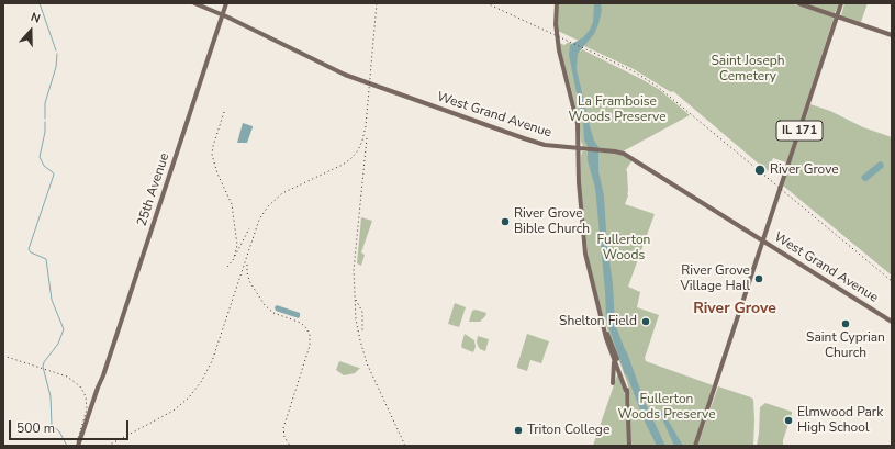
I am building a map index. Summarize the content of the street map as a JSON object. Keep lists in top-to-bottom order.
{
  "streets": {
    "main road": ["West Grand Avenue", "IL 171", "25th Avenue"]
  },
  "crossings": [
    ["West Grand Avenue", "IL 171"],
    ["West Grand Avenue", "25th Avenue"]
  ],
  "districts": ["River Grove"],
  "parks": [
    "Saint Joseph Cemetery",
    "La Framboise Woods Preserve",
    "Fullerton Woods",
    "Fullerton Woods Preserve"
  ],
  "places": [
    "River Grove",
    "River Grove Bible Church",
    "River Grove Village Hall",
    "Shelton Field",
    "Saint Cyprian Church",
    "Elmwood Park High School",
    "Triton College"
  ],
  "scale_bar": "500 m",
  "north": "top"
}
